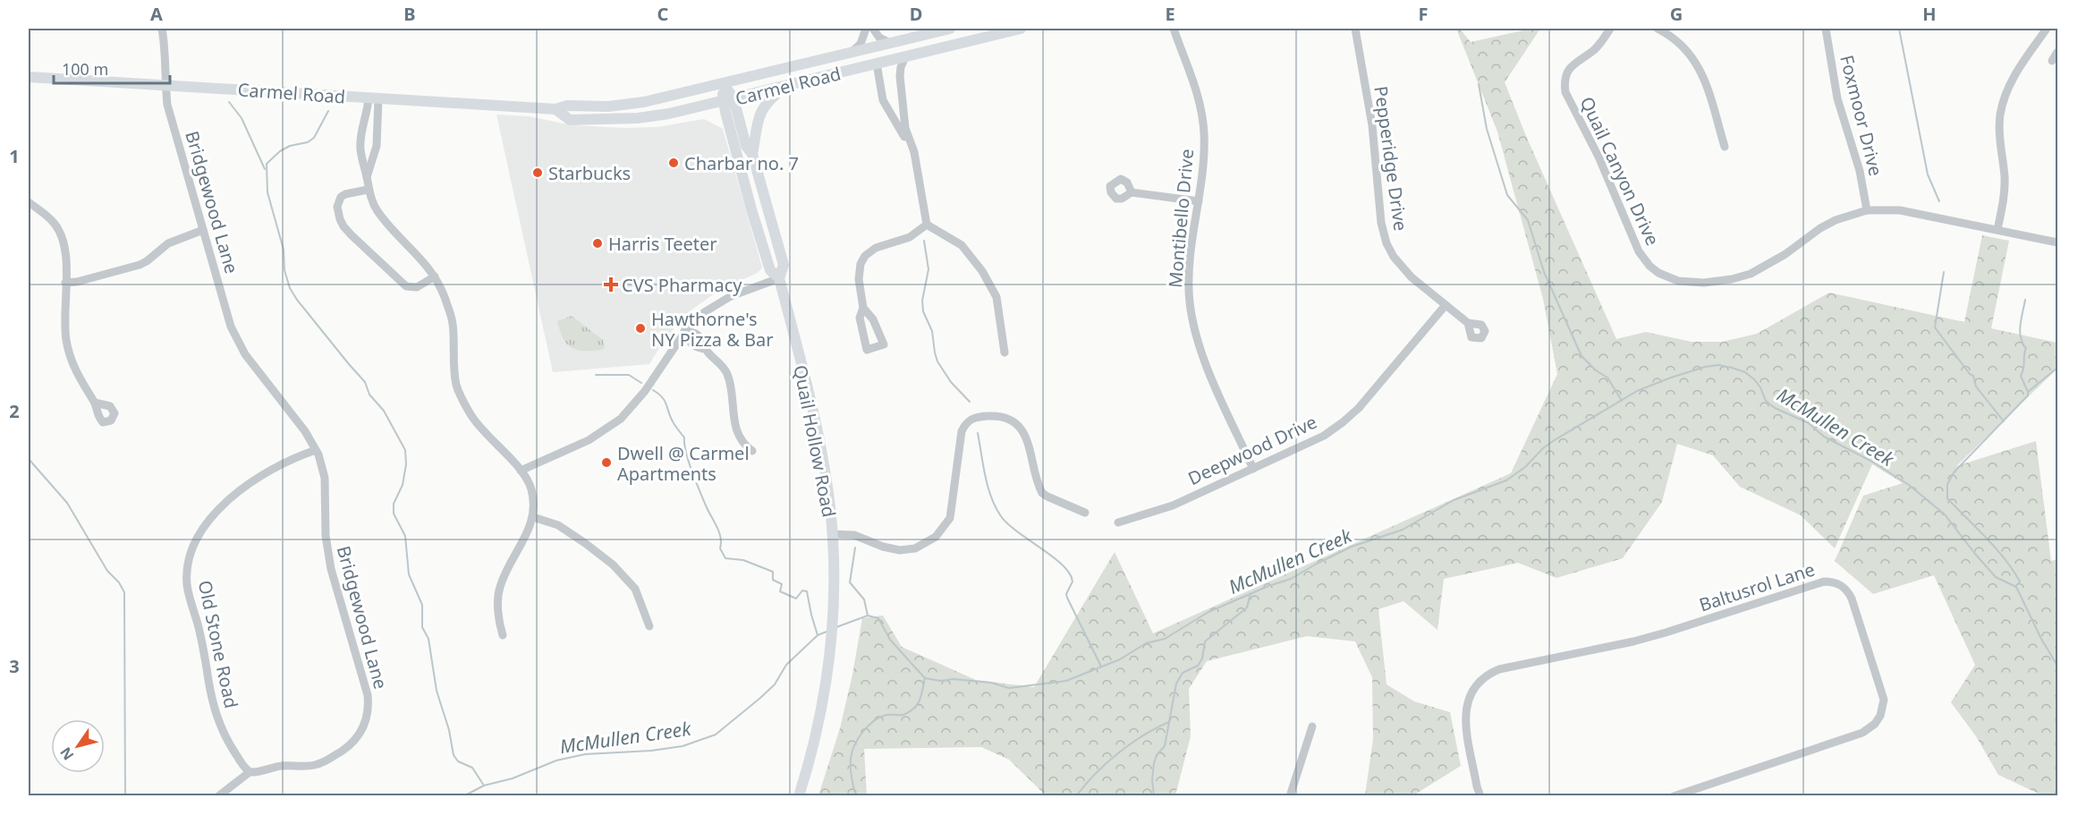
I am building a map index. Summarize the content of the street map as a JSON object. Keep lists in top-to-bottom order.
{
  "streets": {
    "main road": ["Carmel Road", "Quail Hollow Road"],
    "street": [
      "Foxmoor Drive",
      "Pepperidge Drive",
      "Quail Canyon Drive",
      "Bridgewood Lane",
      "Montibello Drive",
      "Deepwood Drive",
      "Baltusrol Lane",
      "Old Stone Road"
    ]
  },
  "crossings": [
    ["Carmel Road", "Bridgewood Lane"],
    ["Carmel Road", "Quail Hollow Road"],
    ["Foxmoor Drive", "Quail Canyon Drive"],
    ["Pepperidge Drive", "Deepwood Drive"],
    ["Bridgewood Lane", "Old Stone Road"],
    ["Montibello Drive", "Deepwood Drive"]
  ],
  "water": ["McMullen Creek"],
  "places": {
    "other": [
      "Charbar no. 7",
      "Starbucks",
      "Harris Teeter",
      "Hawthorne's NY Pizza & Bar",
      "Dwell @ Carmel Apartments"
    ],
    "health": ["CVS Pharmacy"]
  },
  "scale_bar": "100 m",
  "north": "bottom left",
  "grid": {
    "columns": [
      "A",
      "B",
      "C",
      "D",
      "E",
      "F",
      "G",
      "H"
    ],
    "rows": ["1", "2", "3"]
  }
}
